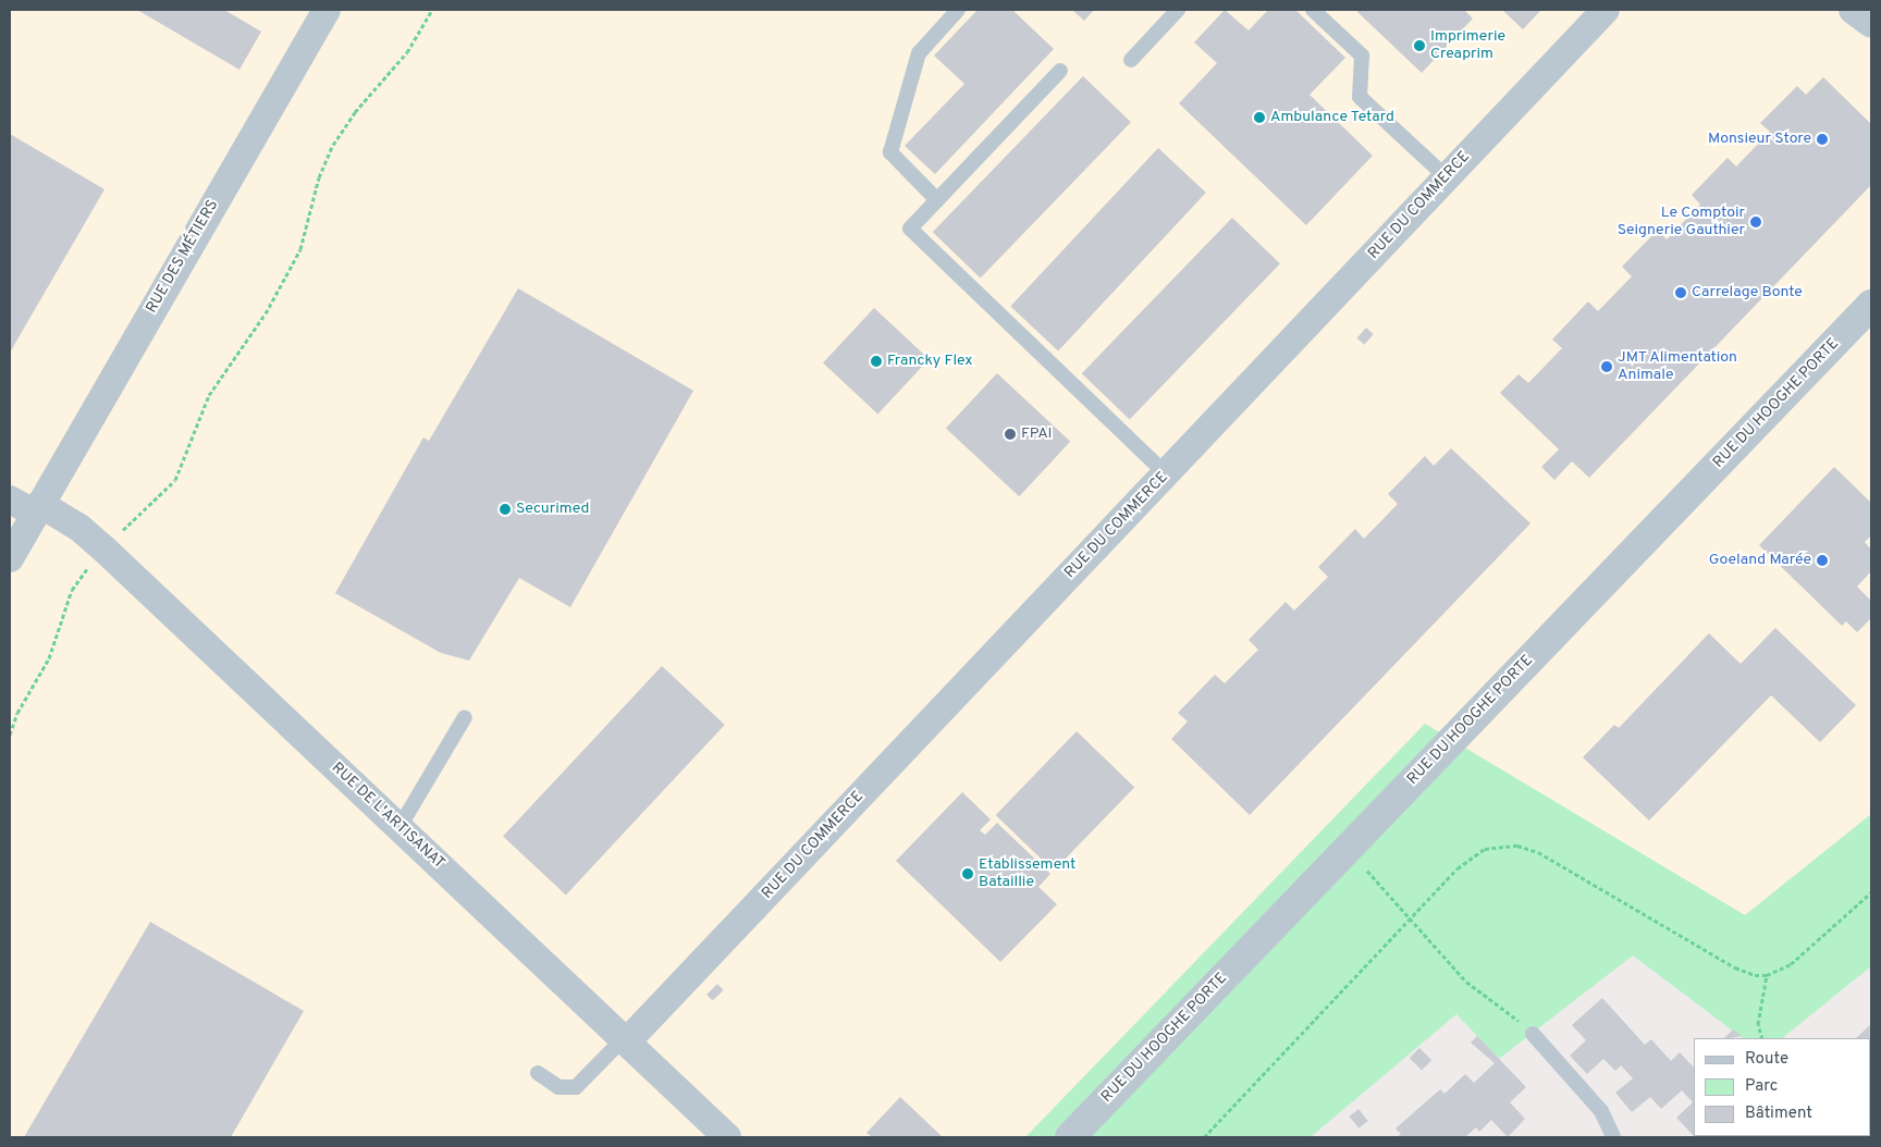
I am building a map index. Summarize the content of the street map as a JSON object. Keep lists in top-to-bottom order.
{
  "streets": {
    "street": [
      "RUE DU COMMERCE",
      "RUE DES MÉTIERS",
      "RUE DU HOOGHE PORTE",
      "RUE DE L'ARTISANAT"
    ]
  },
  "crossings": [
    ["RUE DU COMMERCE", "RUE DE L'ARTISANAT"],
    ["RUE DES MÉTIERS", "RUE DE L'ARTISANAT"]
  ],
  "places": [
    "Imprimerie Creaprim",
    "Ambulance Tetard",
    "Monsieur Store",
    "Le Comptoir Seignerie Gauthier",
    "Carrelage Bonte",
    "Francky Flex",
    "JMT Alimentation Animale",
    "FPAI",
    "Securimed",
    "Goeland Marée",
    "Etablissement Bataillie"
  ],
  "legend": ["Route", "Parc", "Bâtiment"]
}
